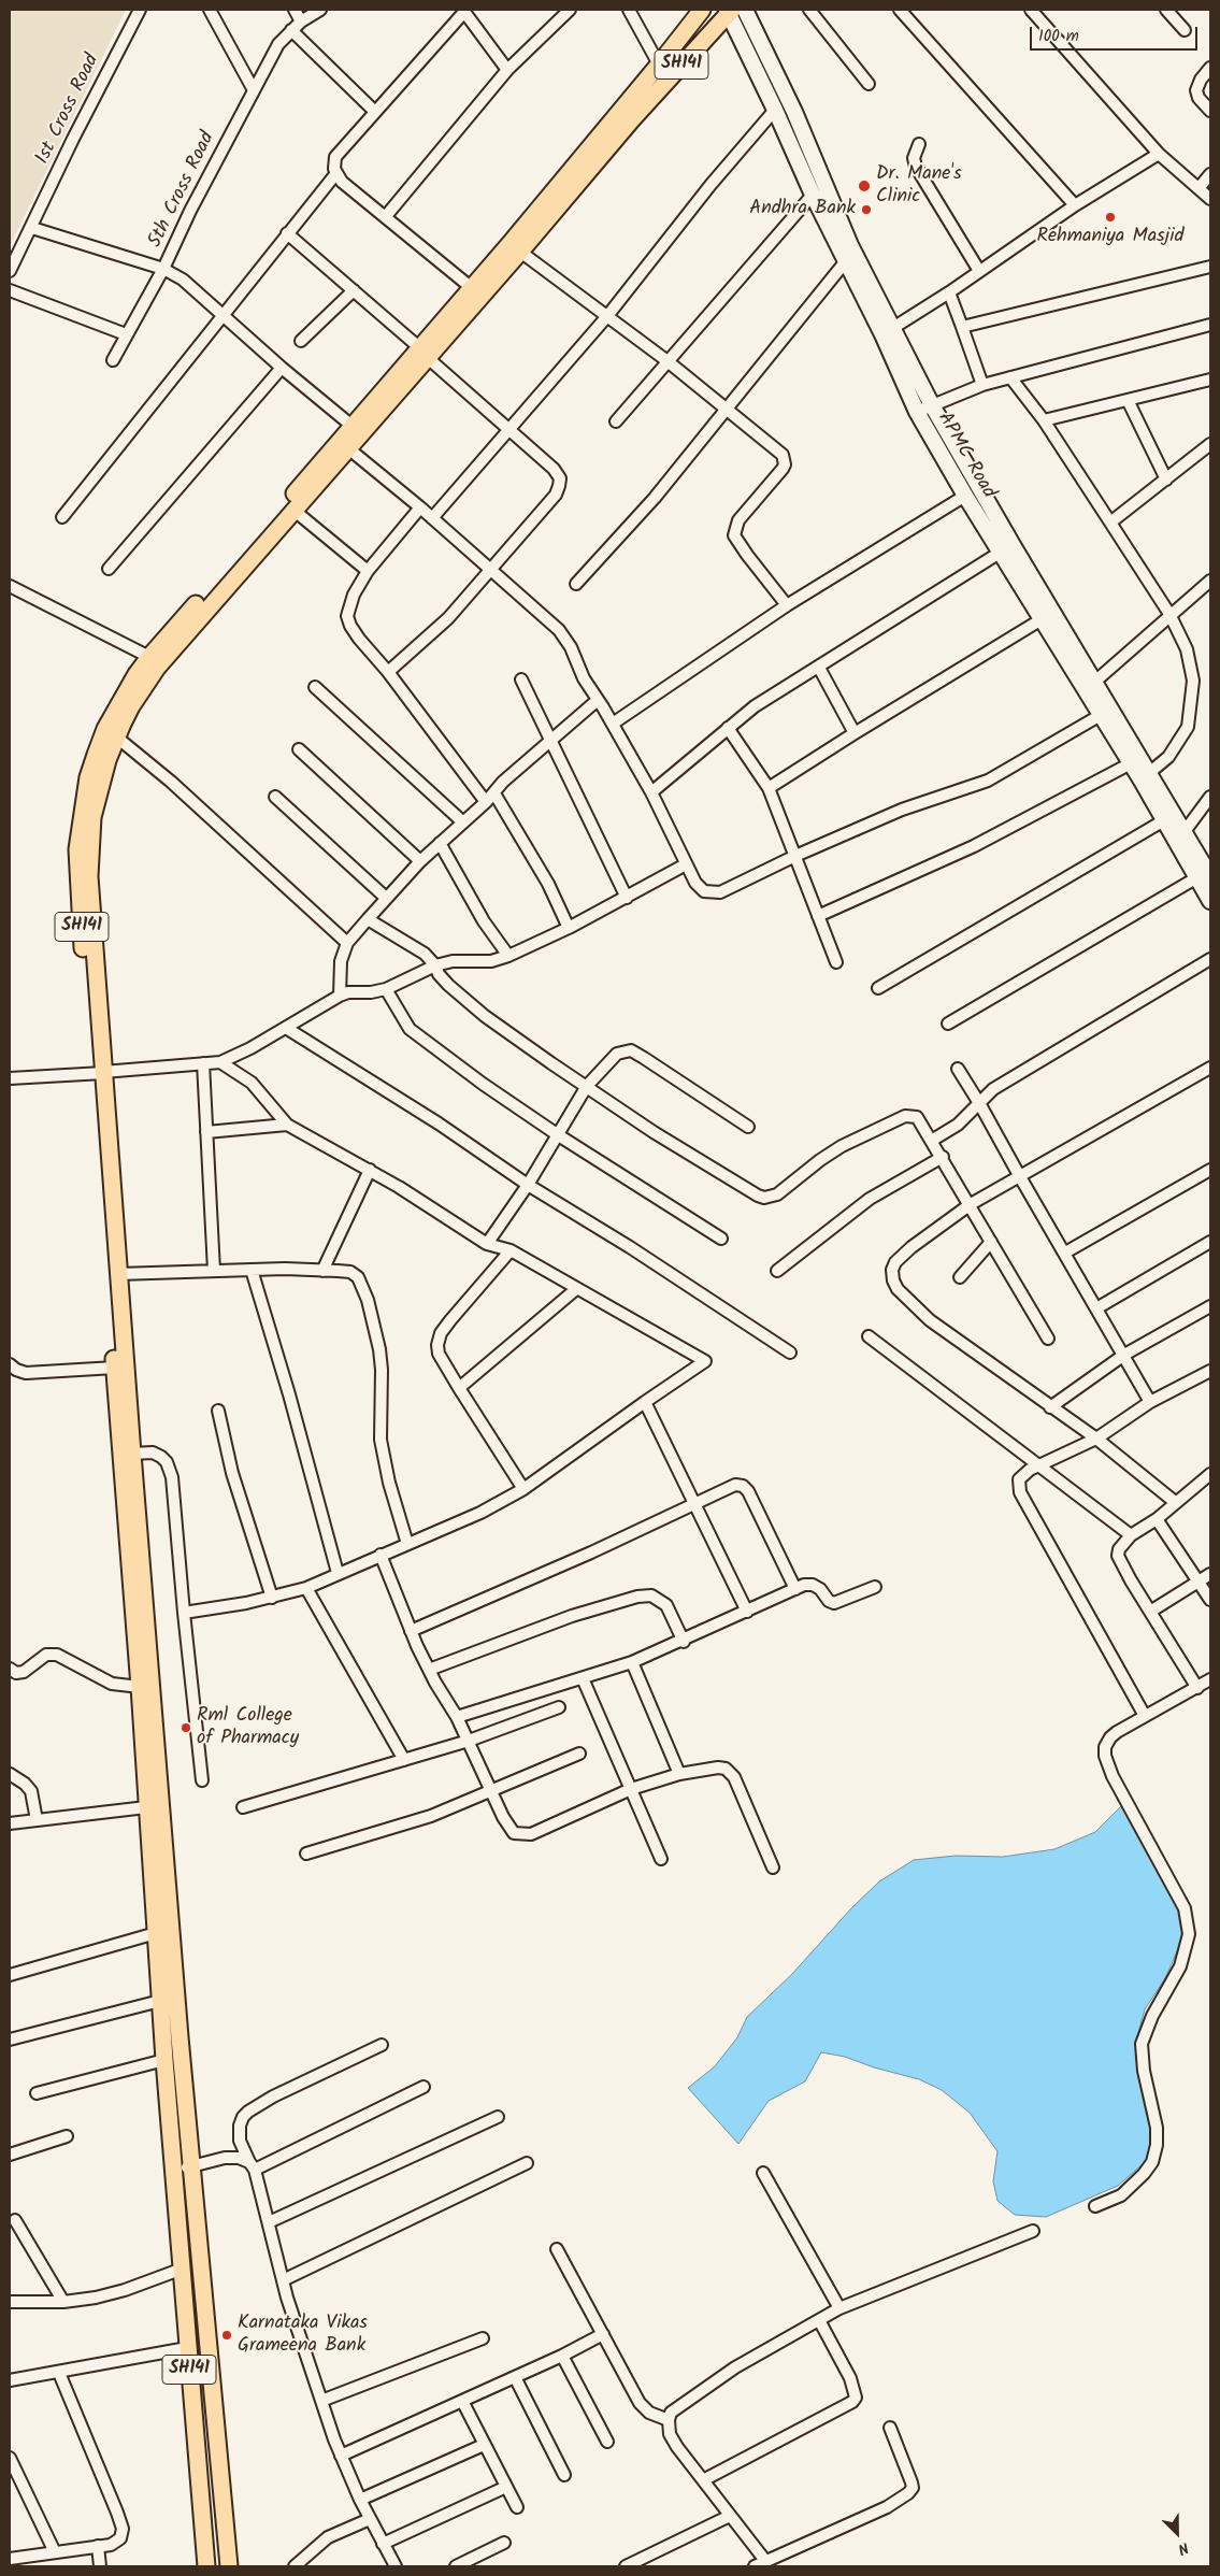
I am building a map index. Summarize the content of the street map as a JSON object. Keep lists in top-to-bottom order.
{
  "streets": {
    "main road": ["SH141"],
    "street": ["1st Cross Road", "5th Cross Road", "APMC Road"]
  },
  "crossings": [
    ["SH141", "5th Cross Road"],
    ["SH141", "APMC Road"]
  ],
  "places": [
    "Dr. Mane's Clinic",
    "Andhra Bank",
    "Rehmaniya Masjid",
    "Rml College of Pharmacy",
    "Karnataka Vikas Grameena Bank"
  ],
  "scale_bar": "100 m",
  "north": "bottom right"
}
